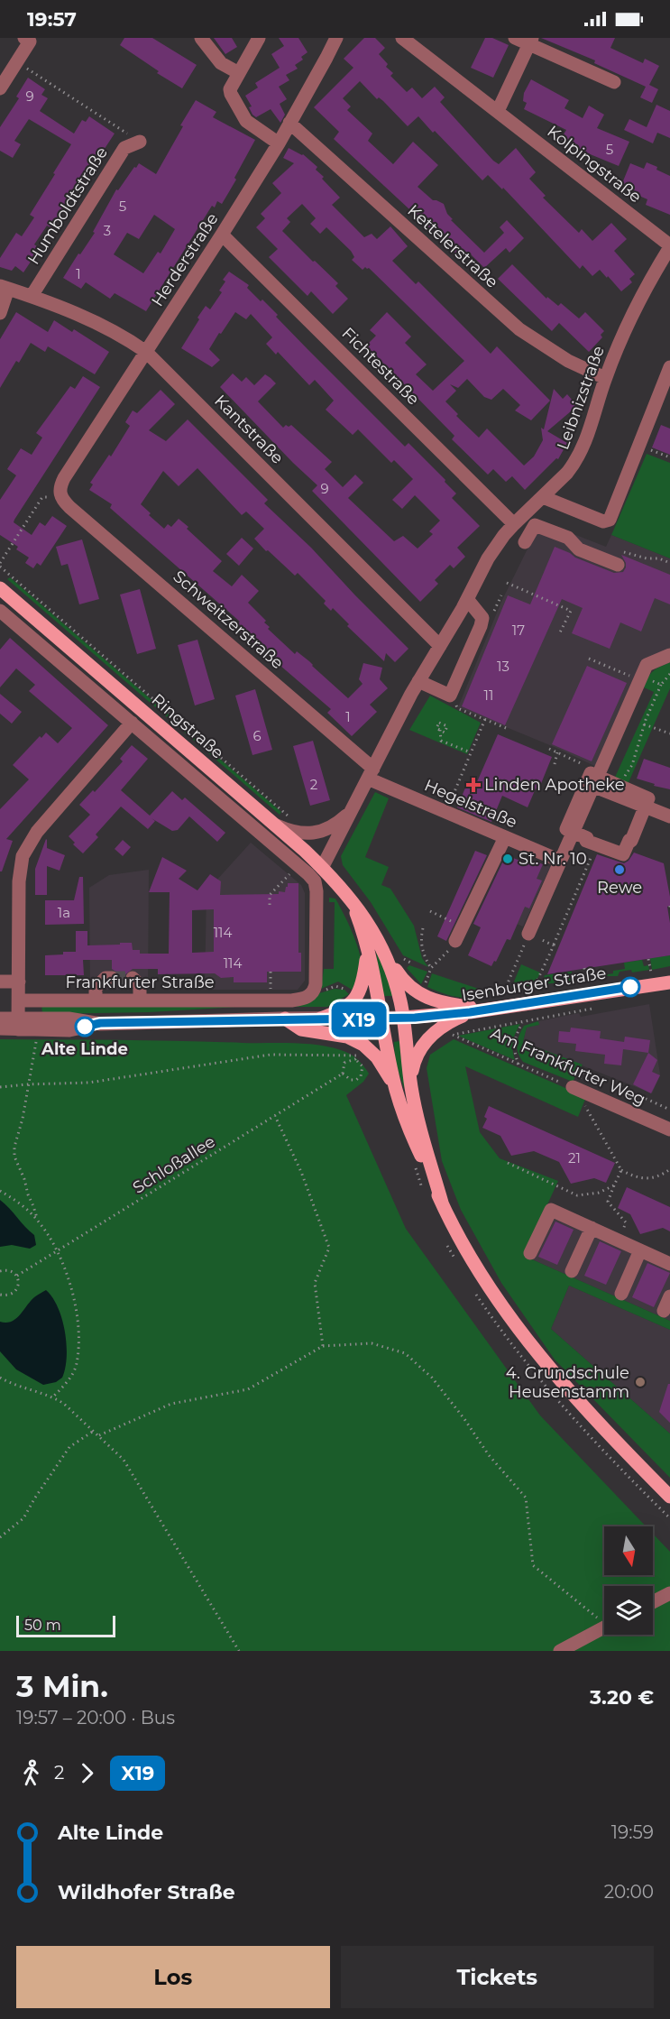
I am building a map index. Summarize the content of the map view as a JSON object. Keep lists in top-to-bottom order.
{
  "streets": {
    "main road": ["Ringstraße", "Isenburger Straße"],
    "street": [
      "Kolpingstraße",
      "Humboldtstraße",
      "Kettelerstraße",
      "Herderstraße",
      "Fichtestraße",
      "Leibnizstraße",
      "Kantstraße",
      "Schweitzerstraße",
      "Hegelstraße",
      "Frankfurter Straße",
      "Am Frankfurter Weg"
    ],
    "path": ["Schloßallee"]
  },
  "crossings": [
    ["Kolpingstraße", "Leibnizstraße"],
    ["Humboldtstraße", "Kantstraße"],
    ["Kettelerstraße", "Herderstraße"],
    ["Kettelerstraße", "Leibnizstraße"],
    ["Herderstraße", "Fichtestraße"],
    ["Herderstraße", "Kantstraße"],
    ["Herderstraße", "Schweitzerstraße"],
    ["Fichtestraße", "Leibnizstraße"],
    ["Leibnizstraße", "Kantstraße"],
    ["Leibnizstraße", "Schweitzerstraße"],
    ["Leibnizstraße", "Ringstraße"],
    ["Leibnizstraße", "Hegelstraße"],
    ["Schweitzerstraße", "Hegelstraße"],
    ["Ringstraße", "Isenburger Straße"]
  ],
  "places": {
    "health": ["Linden Apotheke"],
    "other": [
      "St. Nr. 10",
      "Rewe",
      "Alte Linde",
      "4. Grundschule Heusenstamm"
    ]
  },
  "lines": ["bus line X19"],
  "house_numbers": [
    "9",
    "5",
    "5",
    "3",
    "1",
    "9",
    "17",
    "13",
    "11",
    "1",
    "6",
    "2",
    "1a",
    "114",
    "114",
    "21"
  ],
  "scale_bar": "50 m",
  "north": "bottom",
  "page": {
    "status": "19:57",
    "on_map": "X19",
    "scale": "50 m",
    "heading": ["3 Min.", "19:57 – 20:00 · Bus", "3.20 €"],
    "legs": ["2", "X19"],
    "list": [
      {
        "name": "Alte Linde",
        "value": "19:59"
      },
      {
        "name": "Wildhofer Straße",
        "value": "20:00"
      }
    ],
    "buttons": ["Los", "Tickets"]
  }
}
